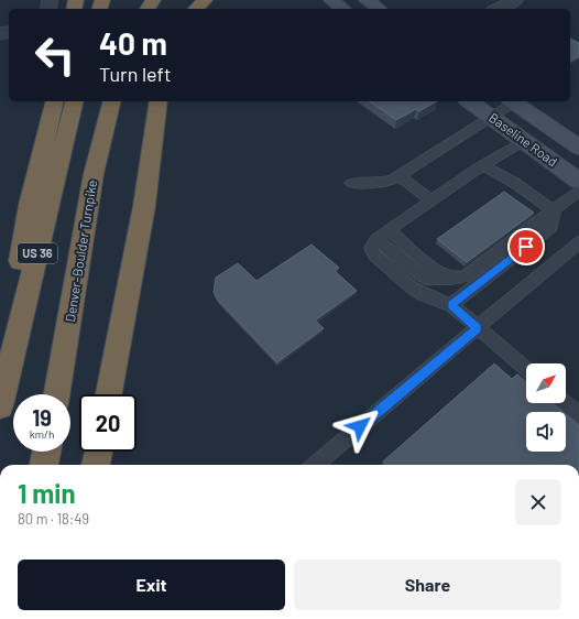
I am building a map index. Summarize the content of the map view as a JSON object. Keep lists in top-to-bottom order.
{
  "streets": {
    "highway": ["Denver–Boulder Turnpike", "US 36"],
    "main road": ["Baseline Road"]
  },
  "north": "top right",
  "page": {
    "turn": ["40 m", "Turn left"],
    "speed": "19 km/h",
    "limit": "20",
    "heading": ["1 min", "80 m · 18:49"],
    "buttons": ["Exit", "Share"]
  }
}
